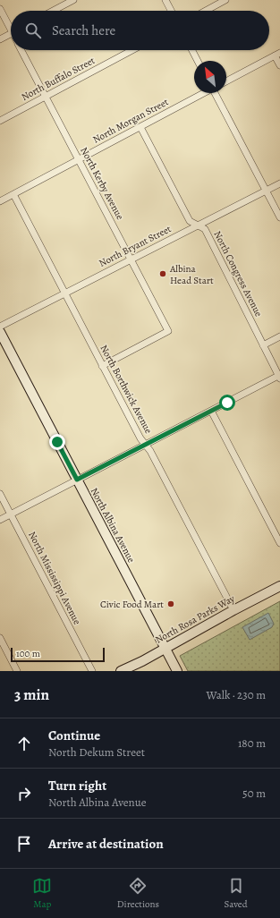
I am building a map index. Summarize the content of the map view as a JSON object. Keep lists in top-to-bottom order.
{
  "streets": {
    "street": [
      "North Buffalo Street",
      "North Morgan Street",
      "North Kerby Avenue",
      "North Bryant Street",
      "North Congress Avenue",
      "North Borthwick Avenue",
      "North Albina Avenue",
      "North Mississippi Avenue",
      "North Rosa Parks Way"
    ]
  },
  "crossings": [
    ["North Buffalo Street", "North Kerby Avenue"],
    ["North Morgan Street", "North Kerby Avenue"],
    ["North Morgan Street", "North Congress Avenue"],
    ["North Morgan Street", "North Borthwick Avenue"],
    ["North Kerby Avenue", "North Bryant Street"],
    ["North Kerby Avenue", "North Borthwick Avenue"],
    ["North Bryant Street", "North Congress Avenue"],
    ["North Bryant Street", "North Borthwick Avenue"],
    ["North Borthwick Avenue", "North Rosa Parks Way"],
    ["North Albina Avenue", "North Rosa Parks Way"]
  ],
  "places": ["Albina Head Start", "Civic Food Mart"],
  "scale_bar": "100 m",
  "north": "top left",
  "page": {
    "search": "Search here",
    "scale": "100 m",
    "heading": ["3 min", "Walk · 230 m"],
    "list": [
      ["Continue", "North Dekum Street", "180 m"],
      ["Turn right", "North Albina Avenue", "50 m"],
      "Arrive at destination"
    ],
    "nav": ["Map", "Directions", "Saved"]
  }
}
